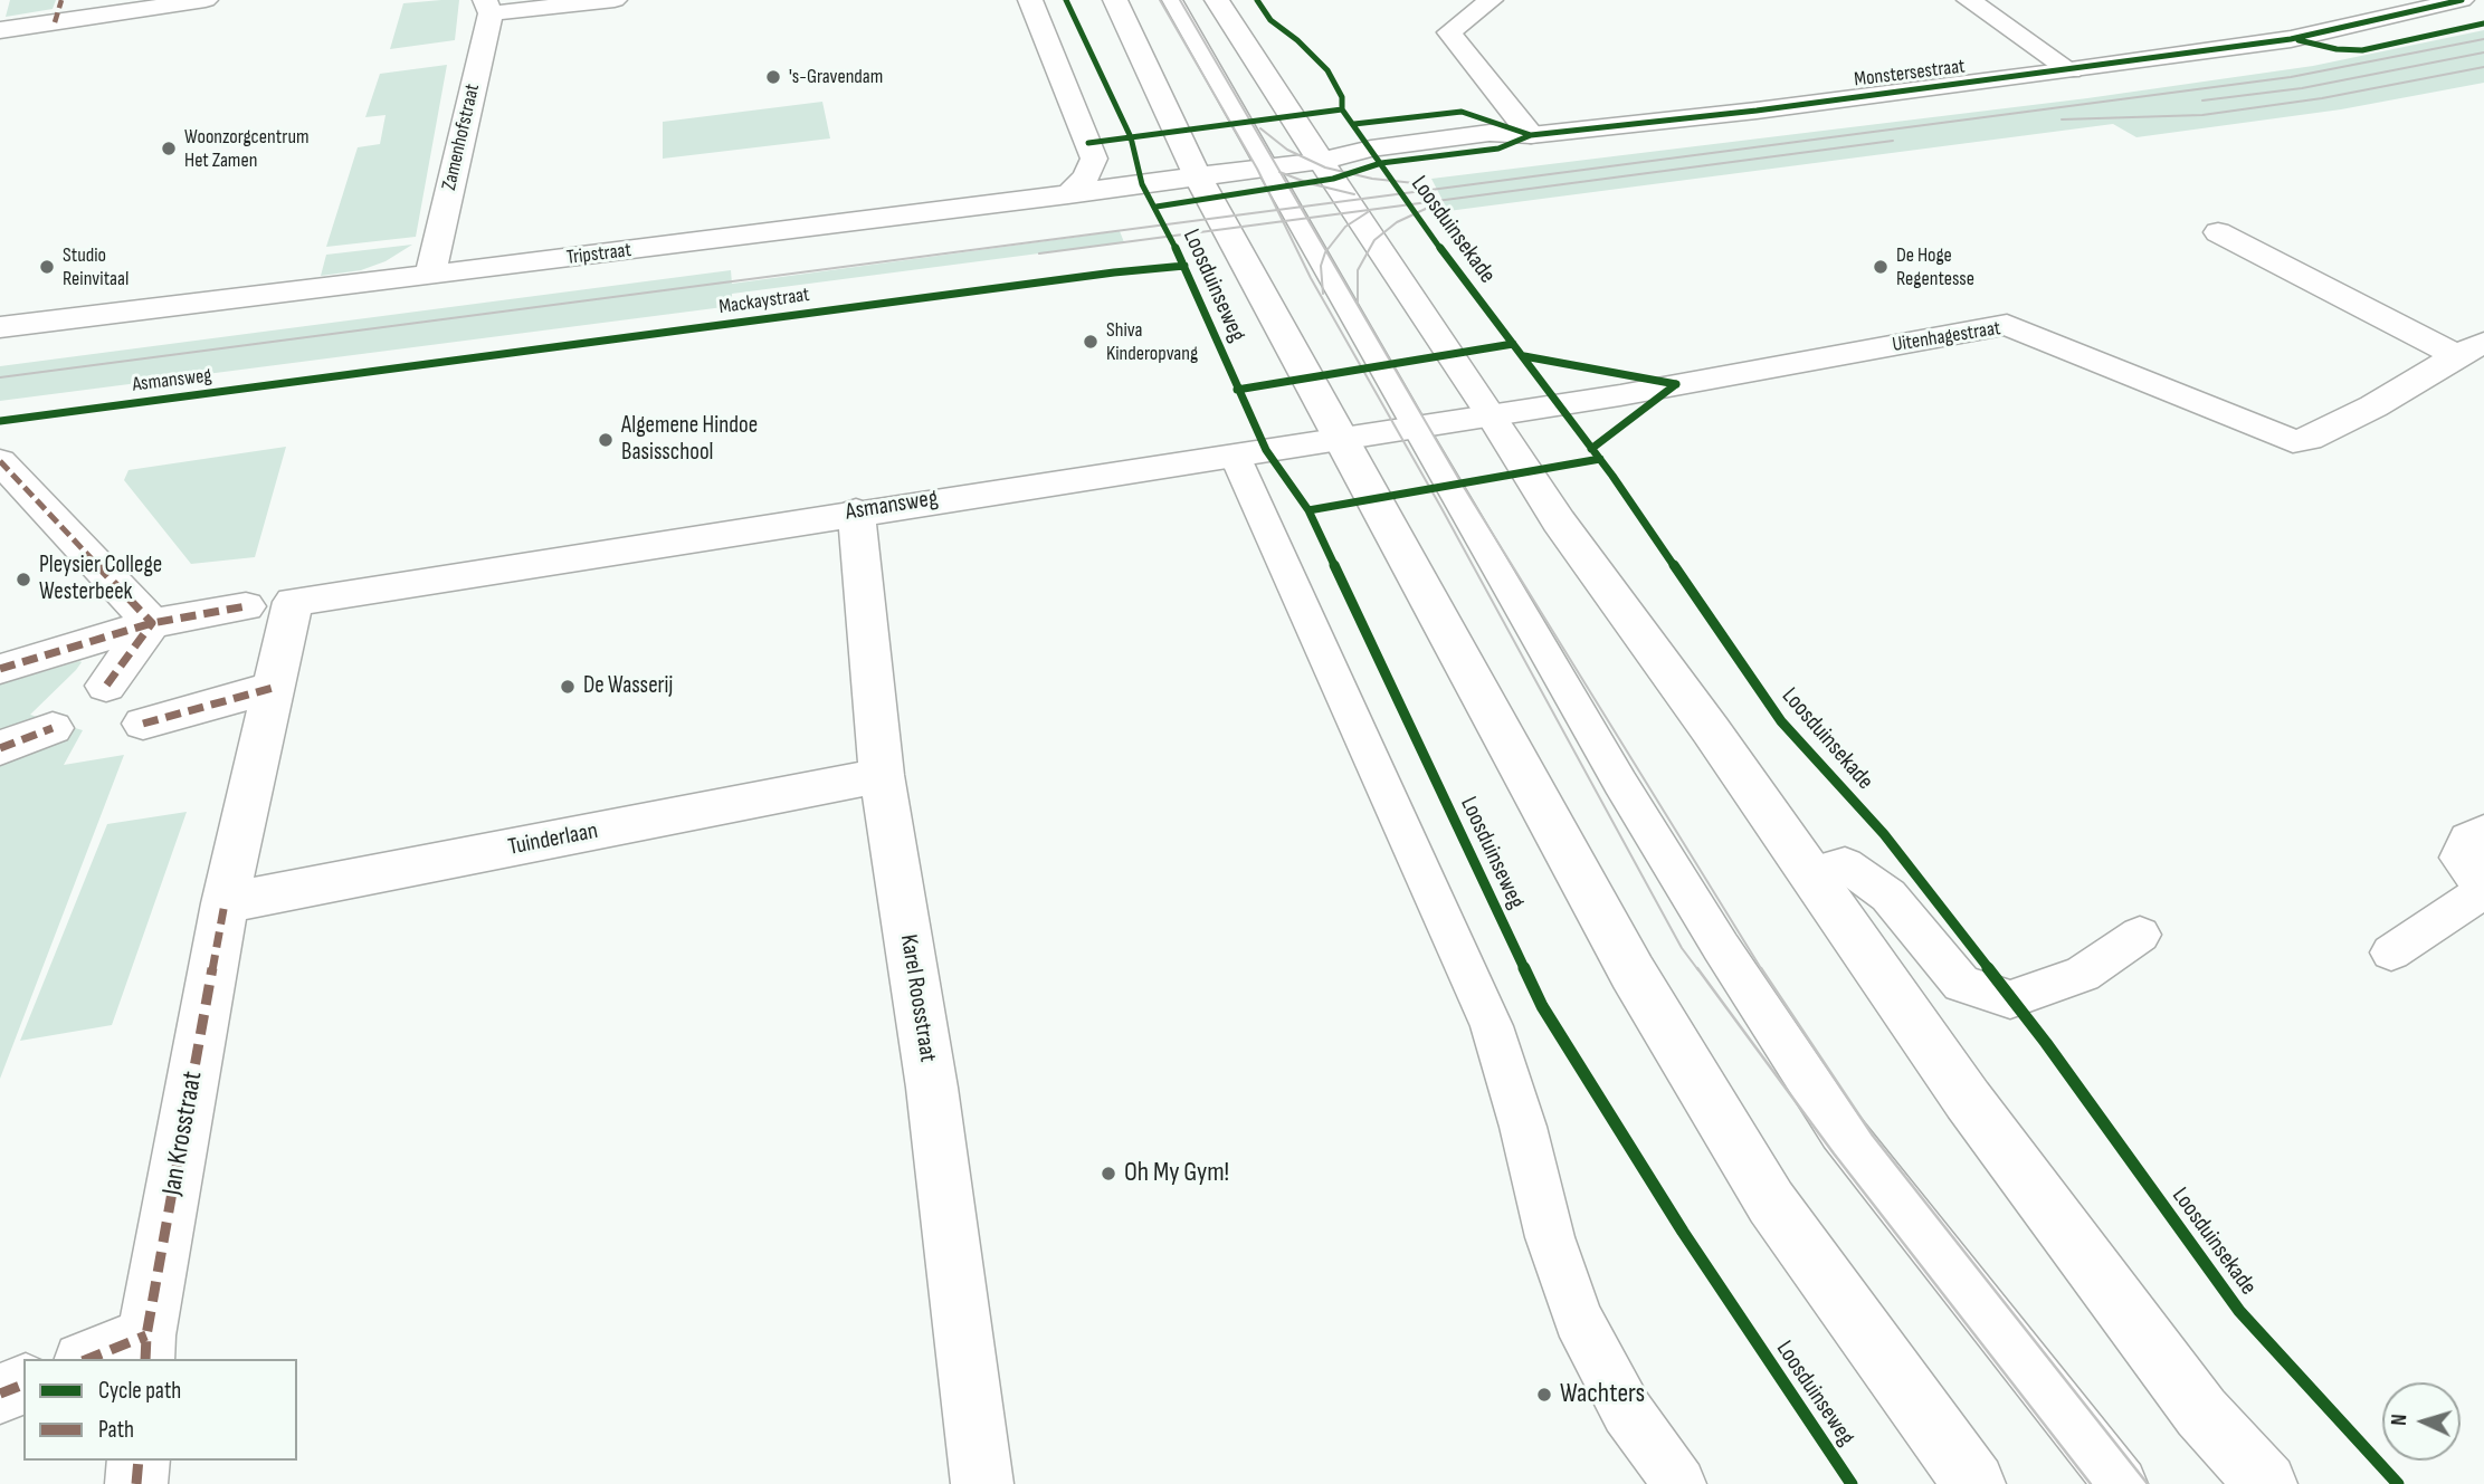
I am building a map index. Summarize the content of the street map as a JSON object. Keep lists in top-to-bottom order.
{
  "streets": {
    "street": [
      "Monstersestraat",
      "Zamenhofstraat",
      "Tripstraat",
      "Loosduinseweg",
      "Uitenhagestraat",
      "Asmansweg",
      "Tuinderlaan",
      "Karel Roosstraat",
      "Jan Krosstraat"
    ],
    "cycle path": ["Loosduinsekade", "Mackaystraat"]
  },
  "crossings": [
    ["Monstersestraat", "Tripstraat"],
    ["Monstersestraat", "Loosduinseweg"],
    ["Zamenhofstraat", "Tripstraat"],
    ["Tripstraat", "Loosduinseweg"],
    ["Loosduinseweg", "Asmansweg"],
    ["Uitenhagestraat", "Asmansweg"],
    ["Asmansweg", "Karel Roosstraat"],
    ["Asmansweg", "Jan Krosstraat"],
    ["Tuinderlaan", "Karel Roosstraat"],
    ["Tuinderlaan", "Jan Krosstraat"]
  ],
  "places": [
    "'s-Gravendam",
    "Woonzorgcentrum Het Zamen",
    "Studio Reinvitaal",
    "De Hoge Regentesse",
    "Shiva Kinderopvang",
    "Algemene Hindoe Basisschool",
    "Pleysier College Westerbeek",
    "De Wasserij",
    "Oh My Gym!",
    "Wachters"
  ],
  "legend": ["Cycle path", "Path"],
  "north": "left"
}
